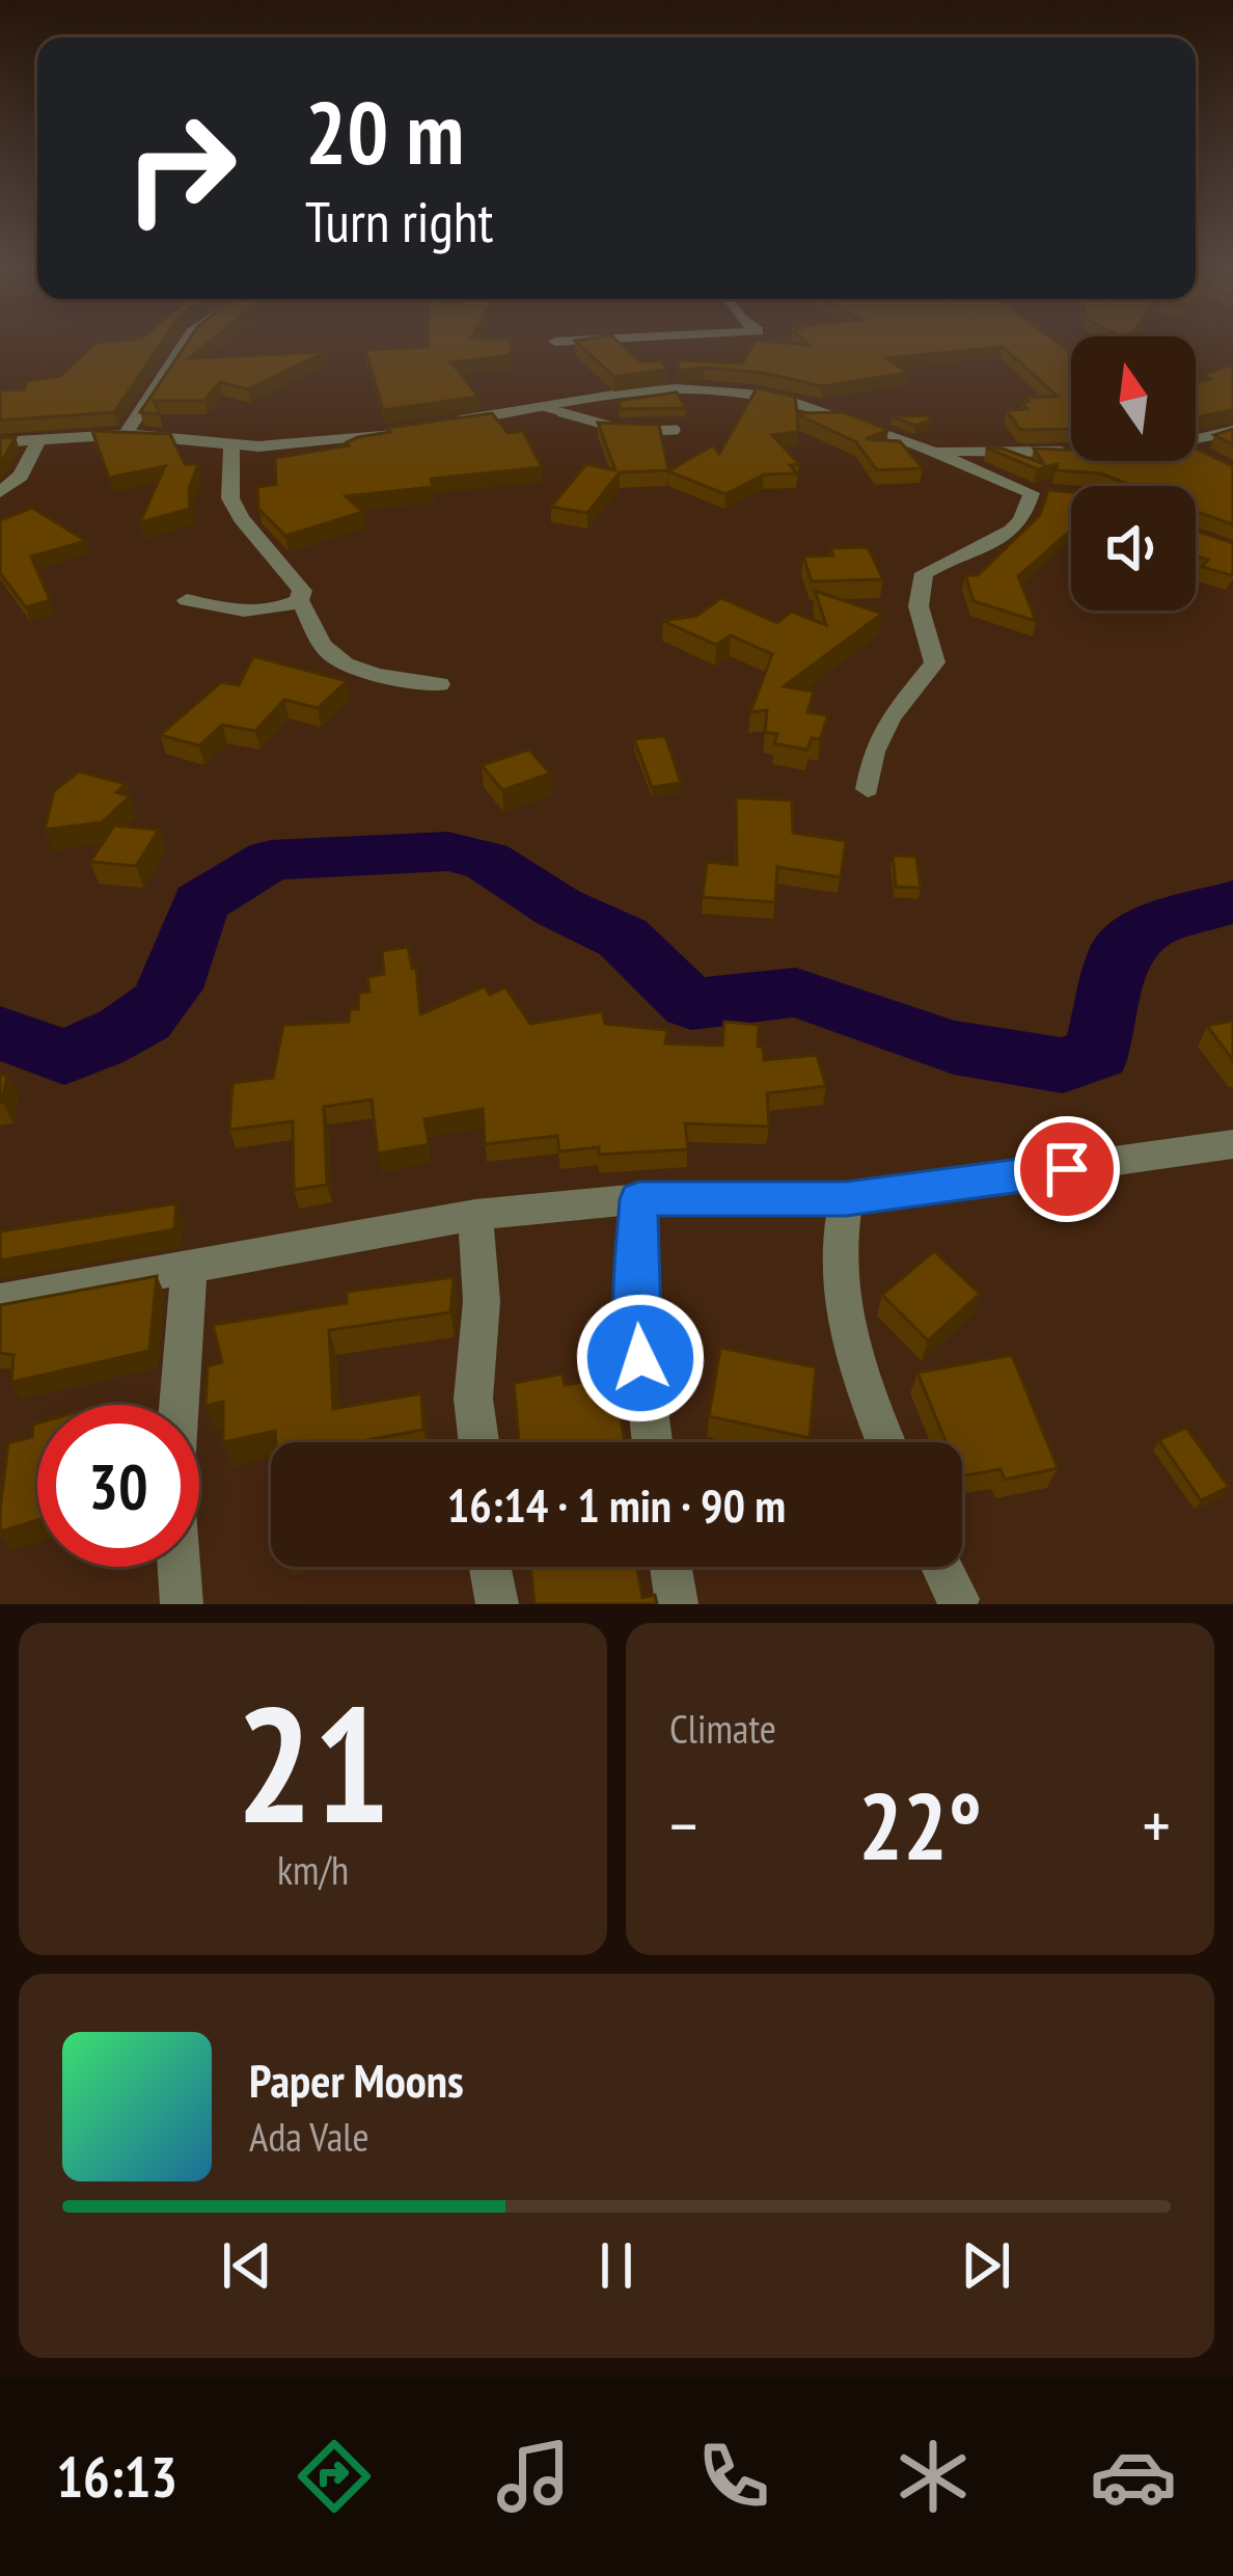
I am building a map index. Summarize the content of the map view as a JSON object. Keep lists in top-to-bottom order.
{
  "north": "top",
  "page": {
    "turn": ["20 m", "Turn right"],
    "limit": "30",
    "trip": "16:14 · 1 min · 90 m",
    "tile": [
      ["21", "km/h"],
      "Climate"
    ],
    "heat": ["−", "22°", "+"],
    "song": ["Paper Moons", "Ada Vale"],
    "tabs": "16:13"
  }
}
